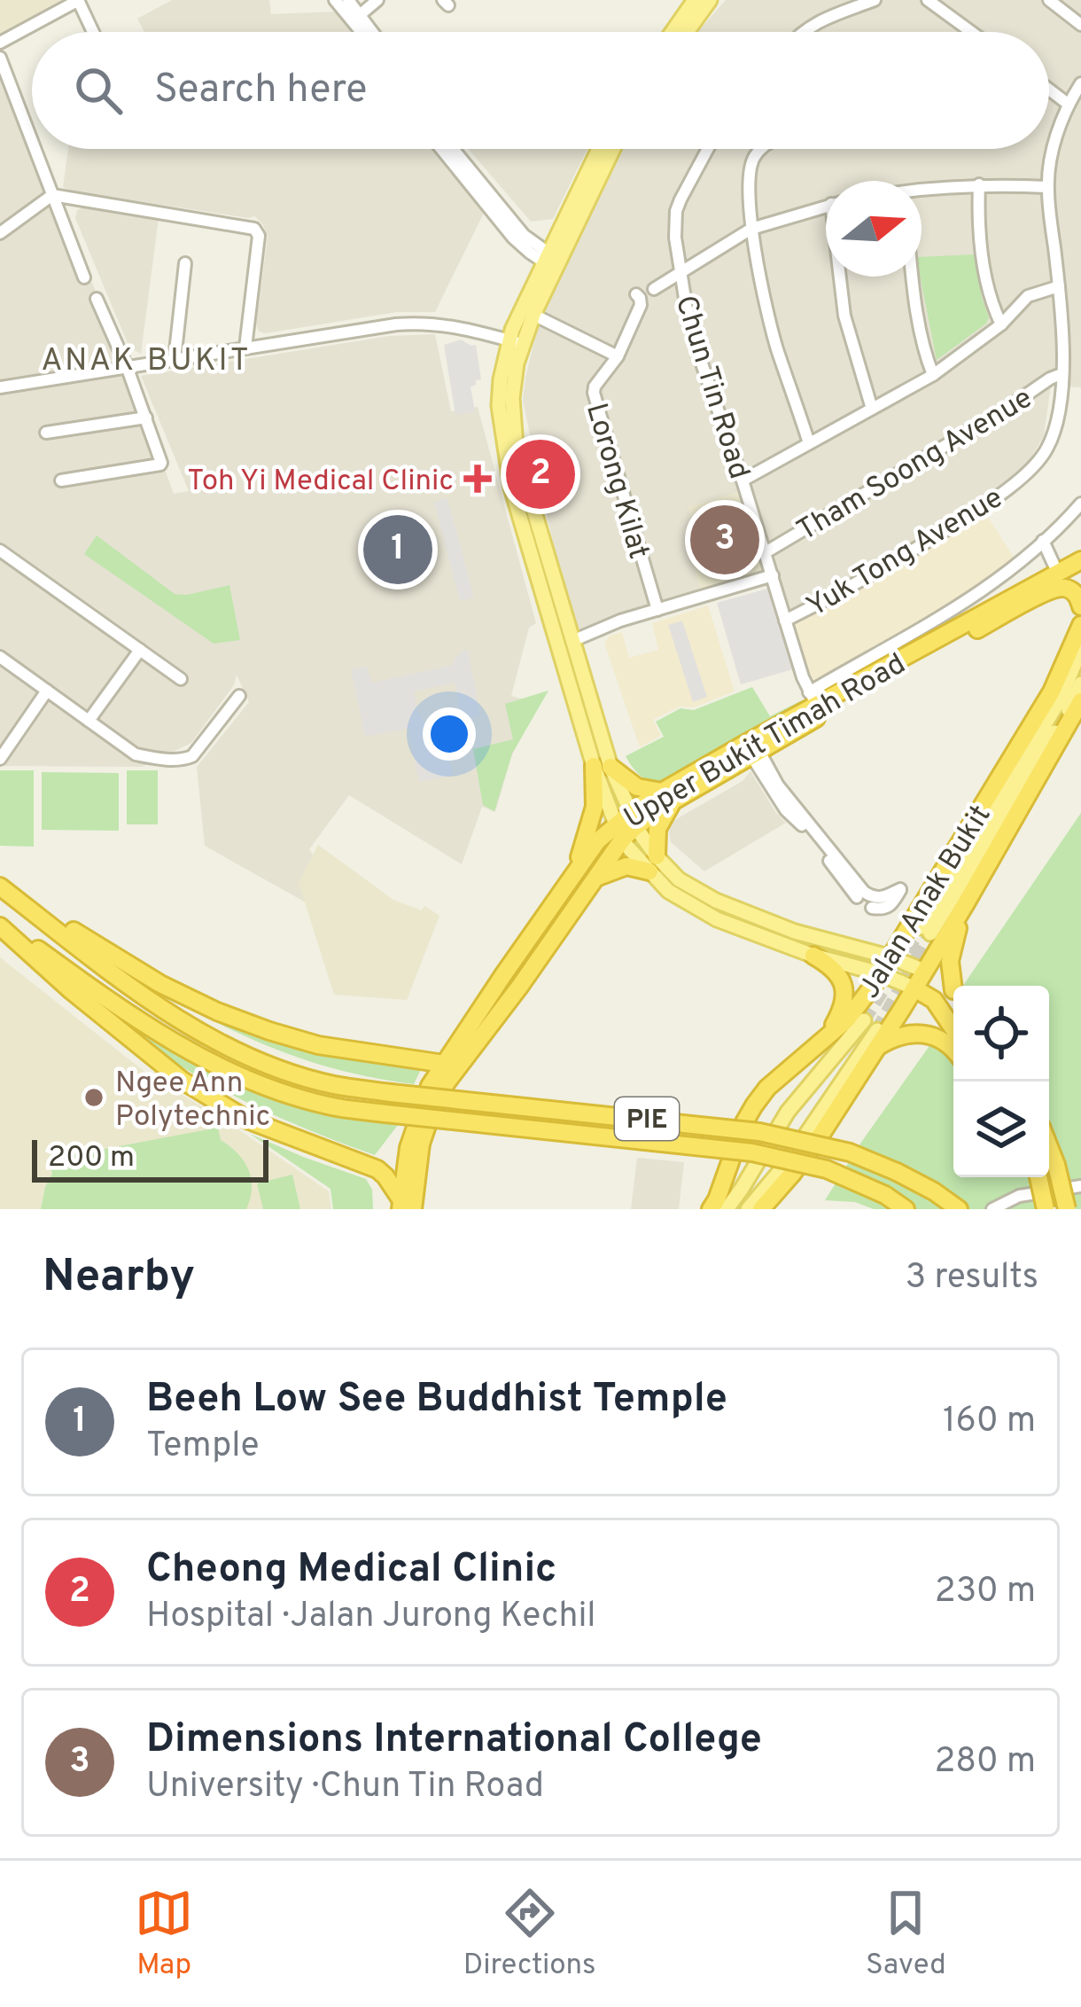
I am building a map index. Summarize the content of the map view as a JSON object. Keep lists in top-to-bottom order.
{
  "streets": {
    "highway": ["Upper Bukit Timah Road", "Jalan Anak Bukit", "PIE"],
    "street": [
      "Chun Tin Road",
      "Tham Soong Avenue",
      "Lorong Kilat",
      "Yuk Tong Avenue"
    ]
  },
  "crossings": [
    ["Chun Tin Road", "Tham Soong Avenue"],
    ["Chun Tin Road", "Yuk Tong Avenue"],
    ["Chun Tin Road", "Upper Bukit Timah Road"],
    ["Tham Soong Avenue", "Yuk Tong Avenue"],
    ["Upper Bukit Timah Road", "Jalan Anak Bukit"]
  ],
  "districts": ["ANAK BUKIT"],
  "places": {
    "health": ["Toh Yi Medical Clinic"],
    "other": ["Ngee Ann Polytechnic"]
  },
  "scale_bar": "200 m",
  "north": "right",
  "page": {
    "search": "Search here",
    "pins": ["2", "3", "1"],
    "scale": "200 m",
    "heading": ["Nearby", "3 results"],
    "list": [
      {
        "mark": "1",
        "name": "Beeh Low See Buddhist Temple",
        "note": "Temple",
        "value": "160 m"
      },
      {
        "mark": "2",
        "name": "Cheong Medical Clinic",
        "note": "Hospital · Jalan Jurong Kechil",
        "value": "230 m"
      },
      {
        "mark": "3",
        "name": "Dimensions International College",
        "note": "University · Chun Tin Road",
        "value": "280 m"
      }
    ],
    "nav": ["Map", "Directions", "Saved"]
  }
}
